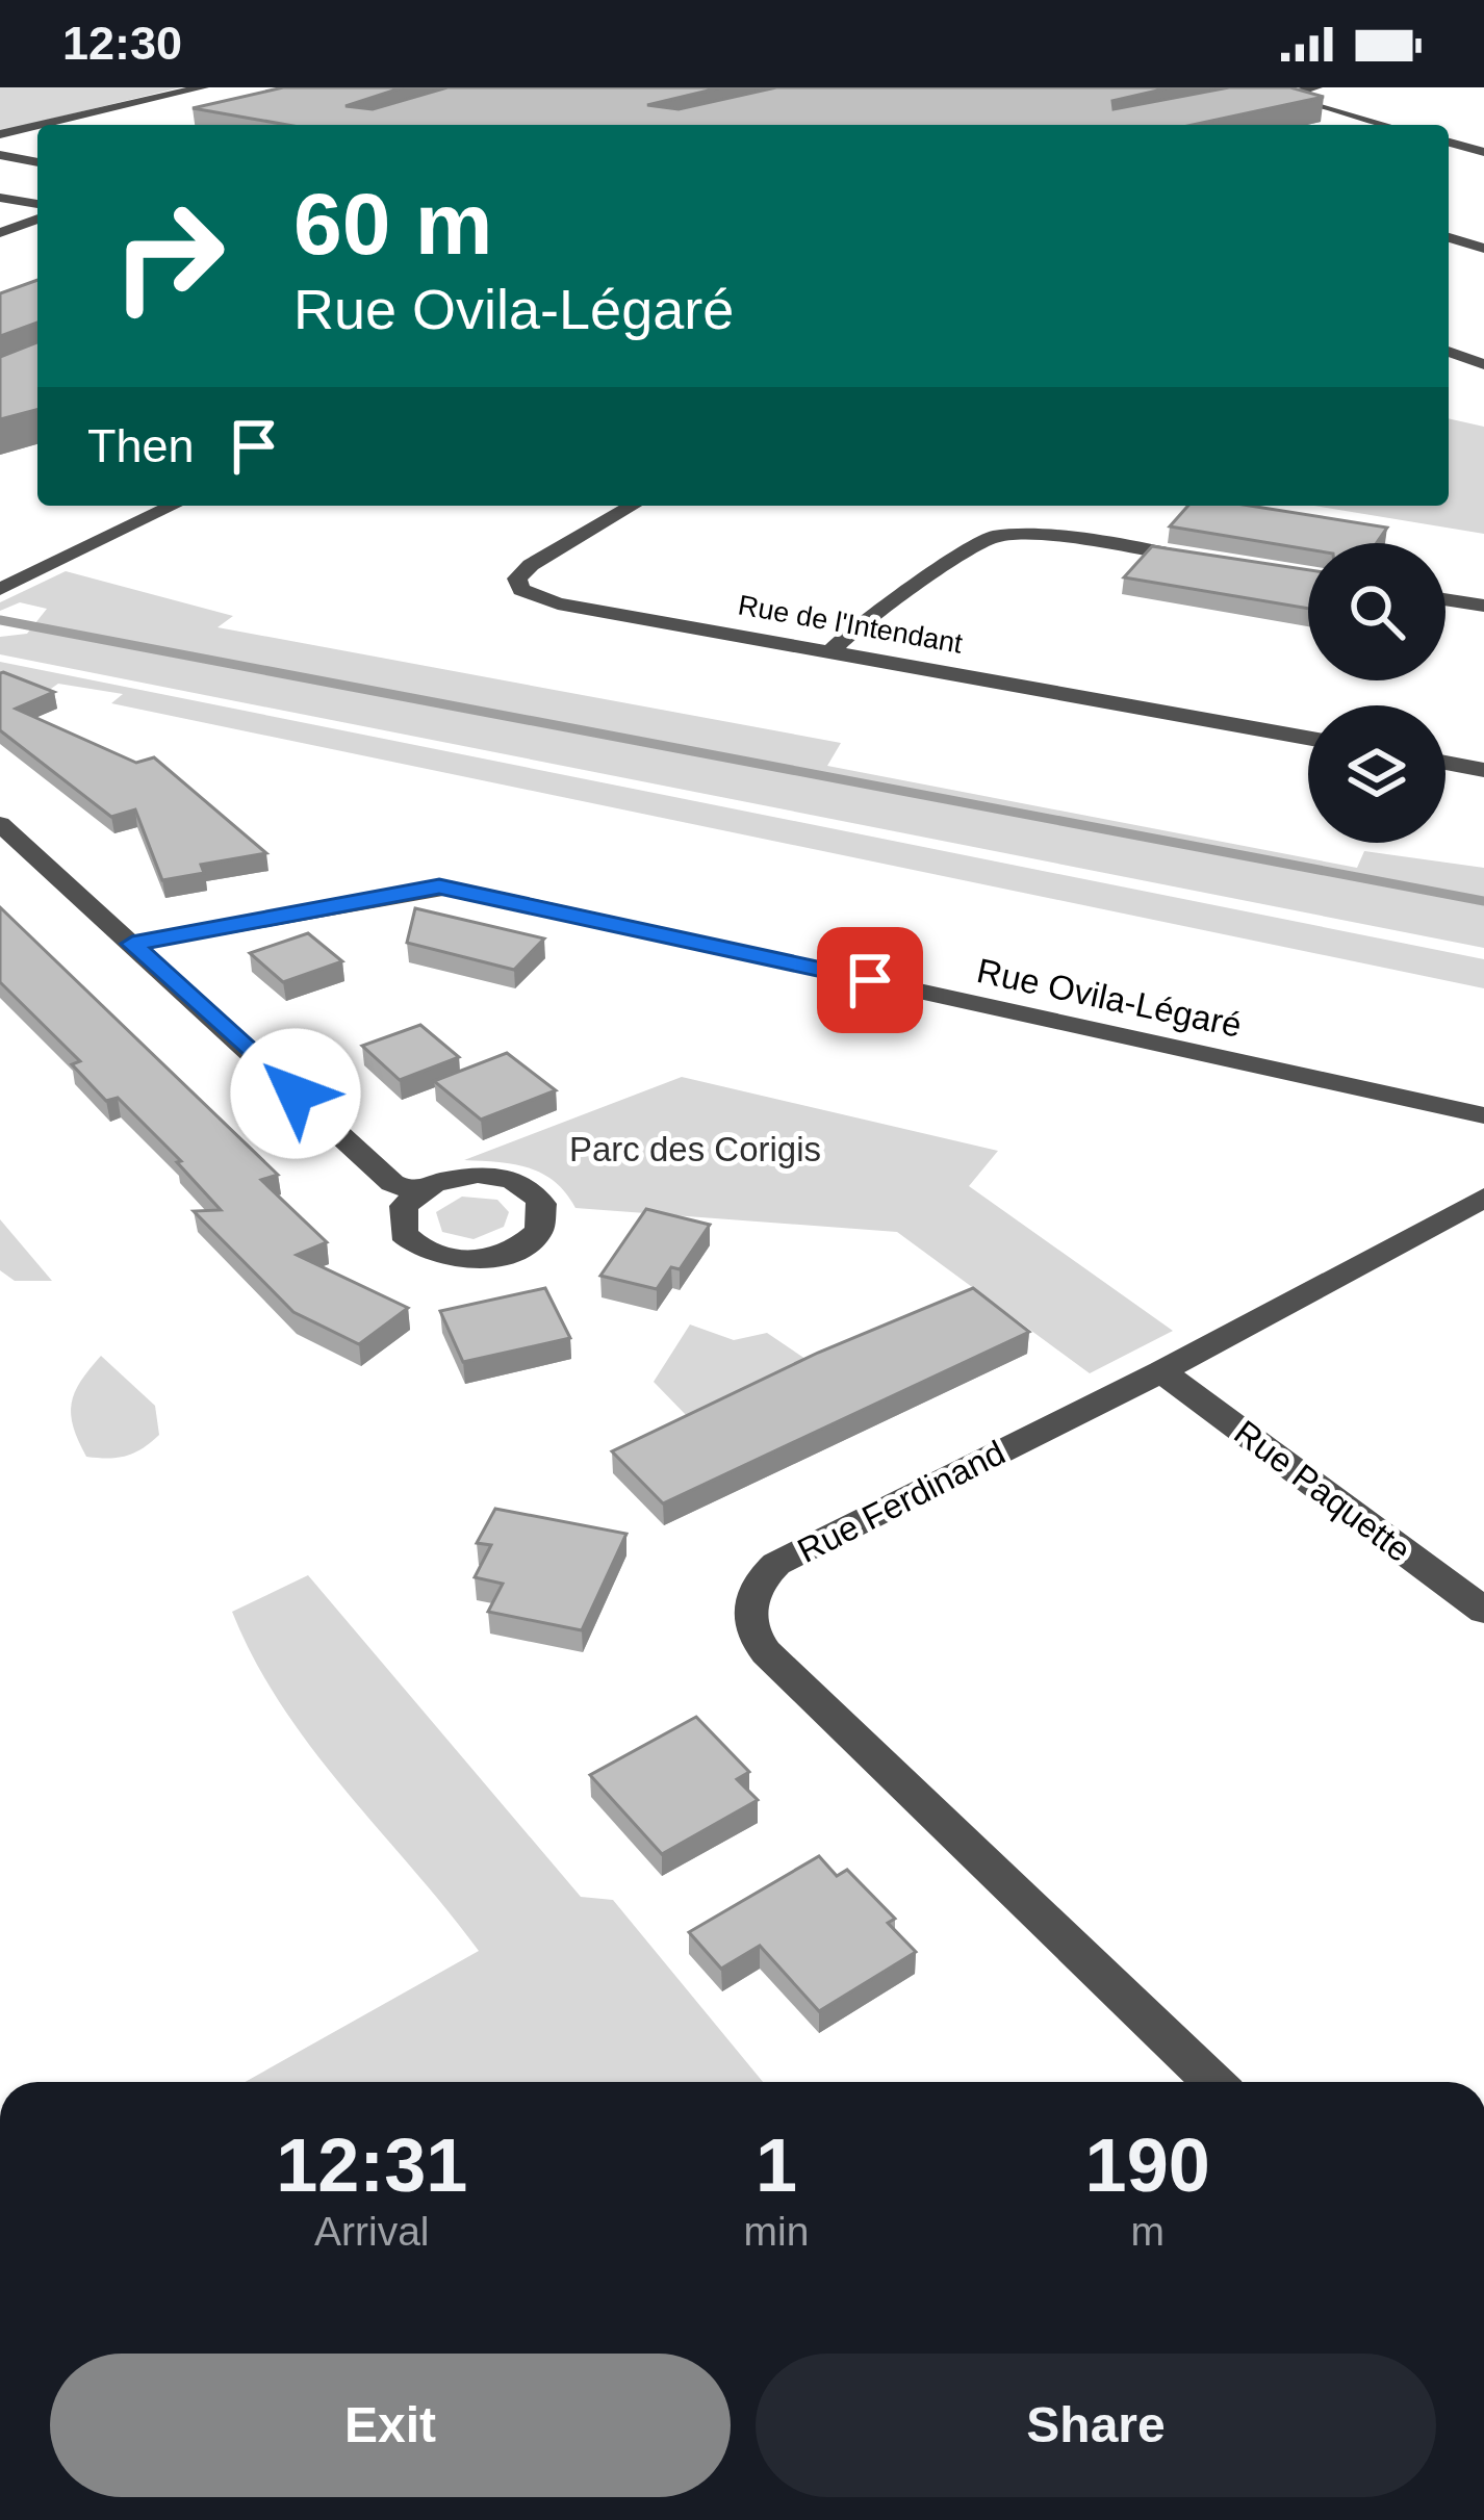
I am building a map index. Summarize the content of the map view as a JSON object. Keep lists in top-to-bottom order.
{
  "streets": {
    "street": [
      "Rue de l'Intendant",
      "Rue Ovila-Légaré",
      "Rue Paquette",
      "Rue Ferdinand"
    ]
  },
  "crossings": [
    ["Rue Paquette", "Rue Ferdinand"]
  ],
  "parks": ["Parc des Corigis"],
  "page": {
    "status": "12:30",
    "turn": ["60 m", "Rue Ovila-Légaré"],
    "then": "Then",
    "eta": [
      "12:31",
      "Arrival",
      "1",
      "min",
      "190",
      "m"
    ],
    "buttons": ["Exit", "Share"]
  }
}
